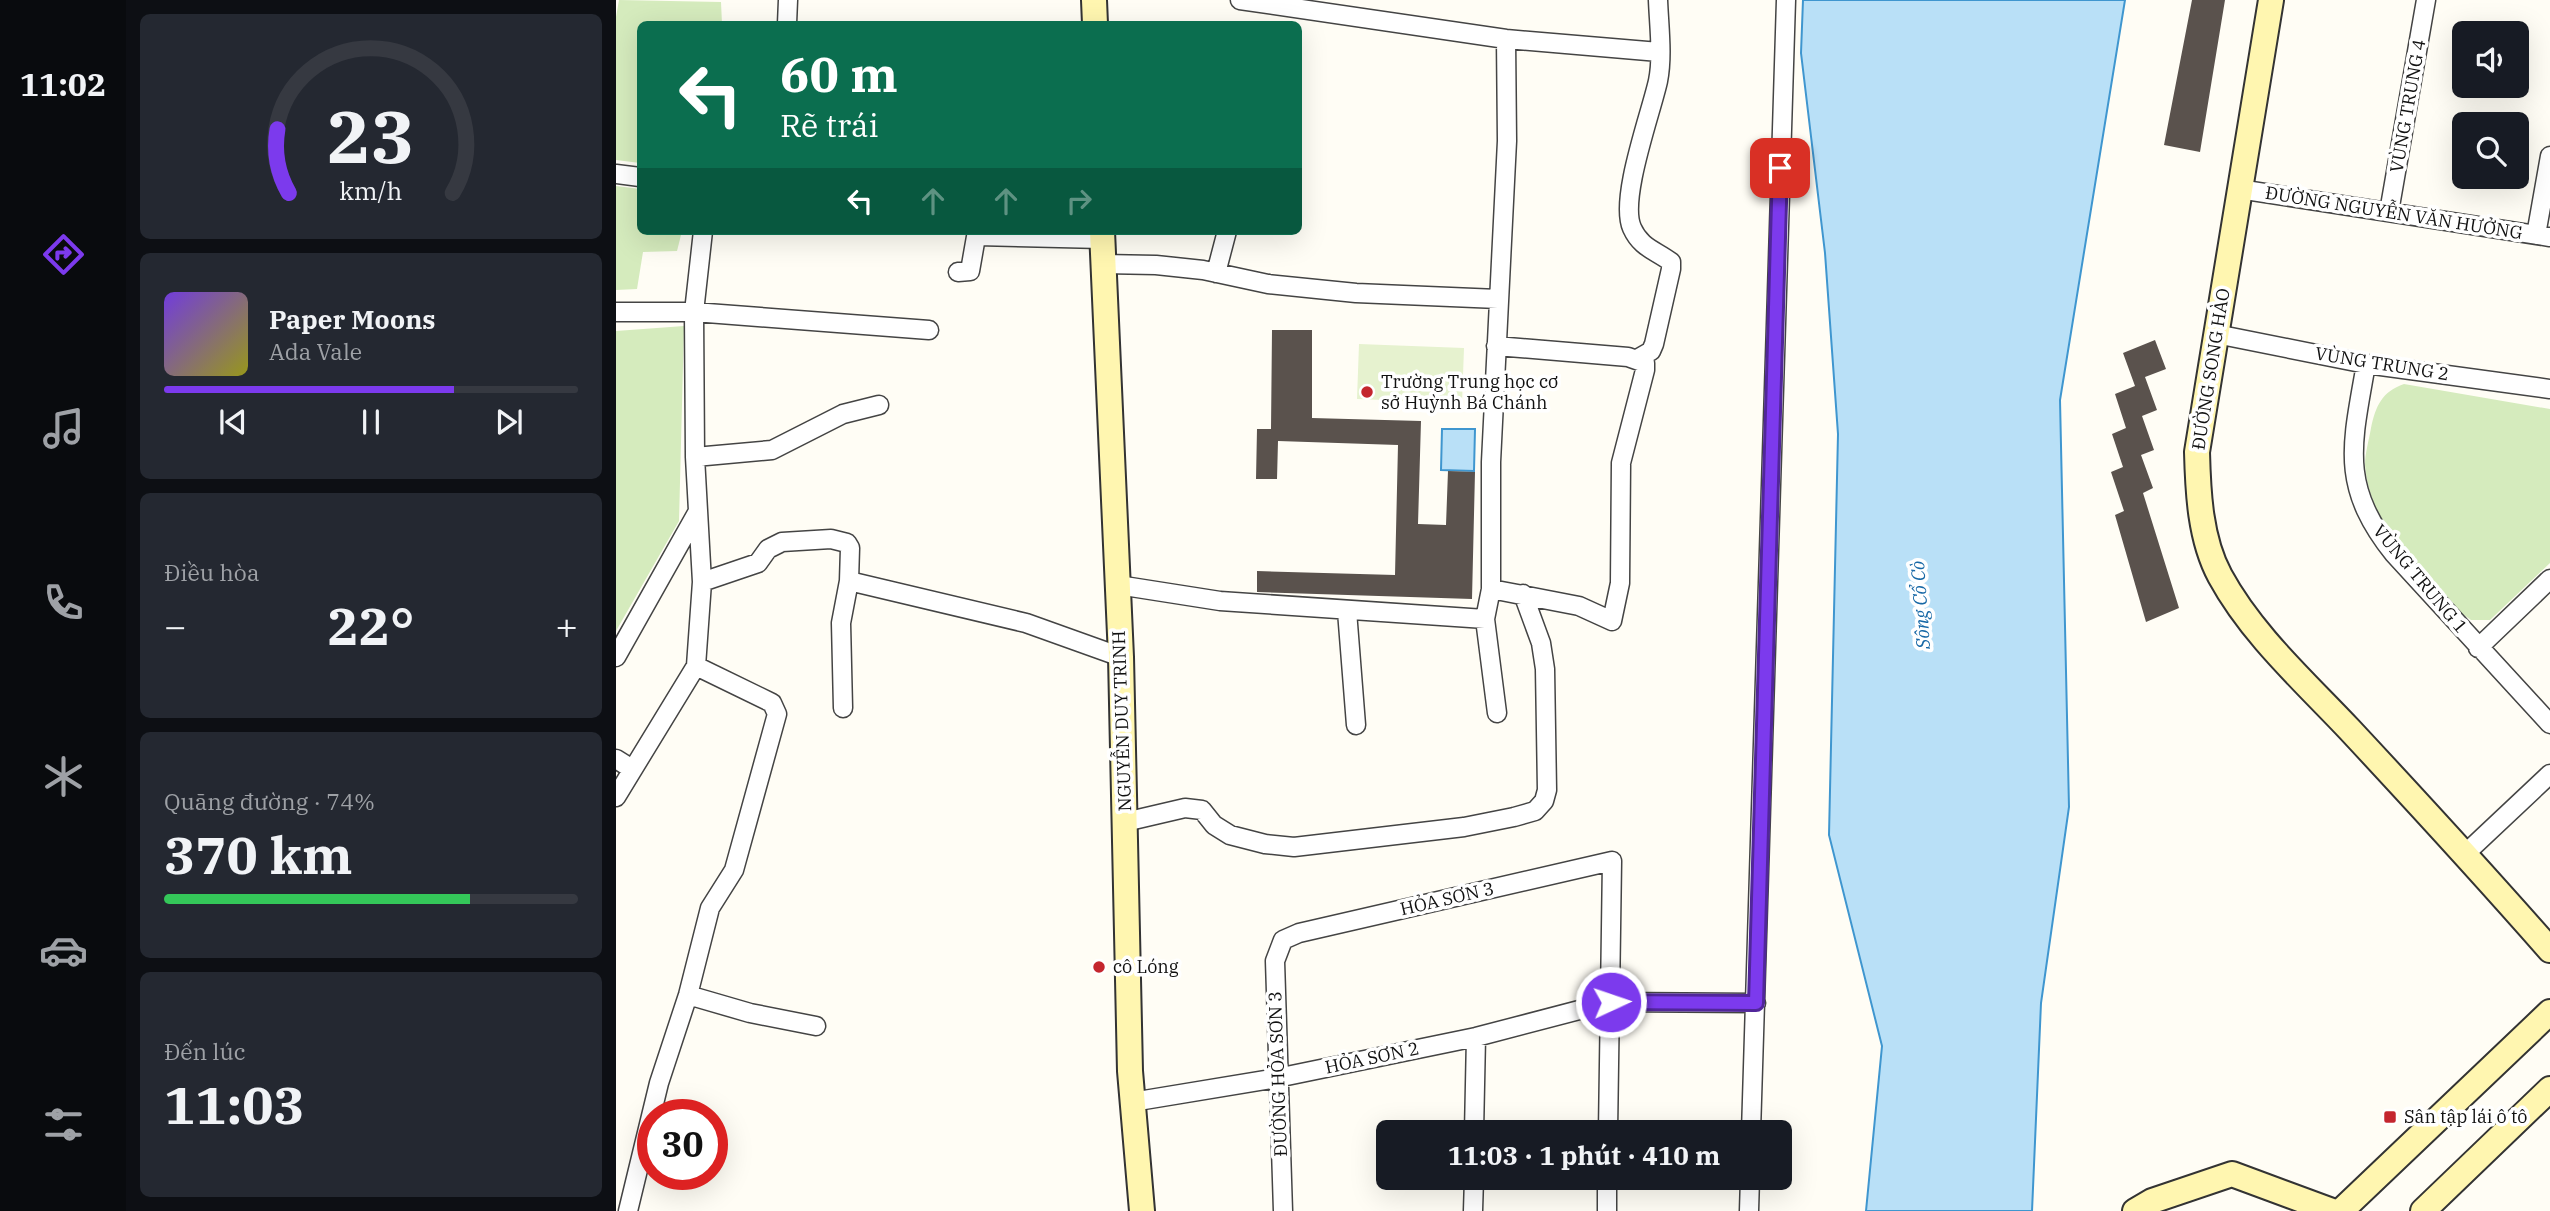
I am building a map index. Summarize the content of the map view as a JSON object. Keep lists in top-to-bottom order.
{
  "streets": {
    "street": [
      "VÙNG TRUNG 4",
      "ĐƯỜNG NGUYỄN VĂN HƯỞNG",
      "VÙNG TRUNG 2",
      "ĐƯỜNG SONG HÀO",
      "VÙNG TRUNG 1",
      "NGUYỄN DUY TRINH",
      "HỎA SƠN 3",
      "HỎA SƠN 2",
      "ĐƯỜNG HỎA SƠN 3"
    ]
  },
  "crossings": [
    ["VÙNG TRUNG 4", "ĐƯỜNG NGUYỄN VĂN HƯỞNG"],
    ["ĐƯỜNG NGUYỄN VĂN HƯỞNG", "ĐƯỜNG SONG HÀO"],
    ["VÙNG TRUNG 2", "ĐƯỜNG SONG HÀO"],
    ["VÙNG TRUNG 2", "VÙNG TRUNG 1"],
    ["NGUYỄN DUY TRINH", "HỎA SƠN 2"],
    ["HỎA SƠN 3", "HỎA SƠN 2"],
    ["HỎA SƠN 3", "ĐƯỜNG HỎA SƠN 3"],
    ["HỎA SƠN 2", "ĐƯỜNG HỎA SƠN 3"]
  ],
  "water": ["Sông Cổ Cò"],
  "places": {
    "other": ["Trường Trung học cơ sở Huỳnh Bá Chánh", "cô Lóng"],
    "transit": ["Sân tập lái ô tô"]
  },
  "page": {
    "tabs": "11:02",
    "turn": ["60 m", "Rẽ trái"],
    "song": ["Paper Moons", "Ada Vale"],
    "tile": [
      "Điều hòa",
      ["Quãng đường · 74%", "370 km"],
      ["Đến lúc", "11:03"]
    ],
    "heat": ["−", "22°", "+"],
    "limit": "30",
    "trip": "11:03 · 1 phút · 410 m",
    "gauge": ["23", "km/h"]
  }
}
